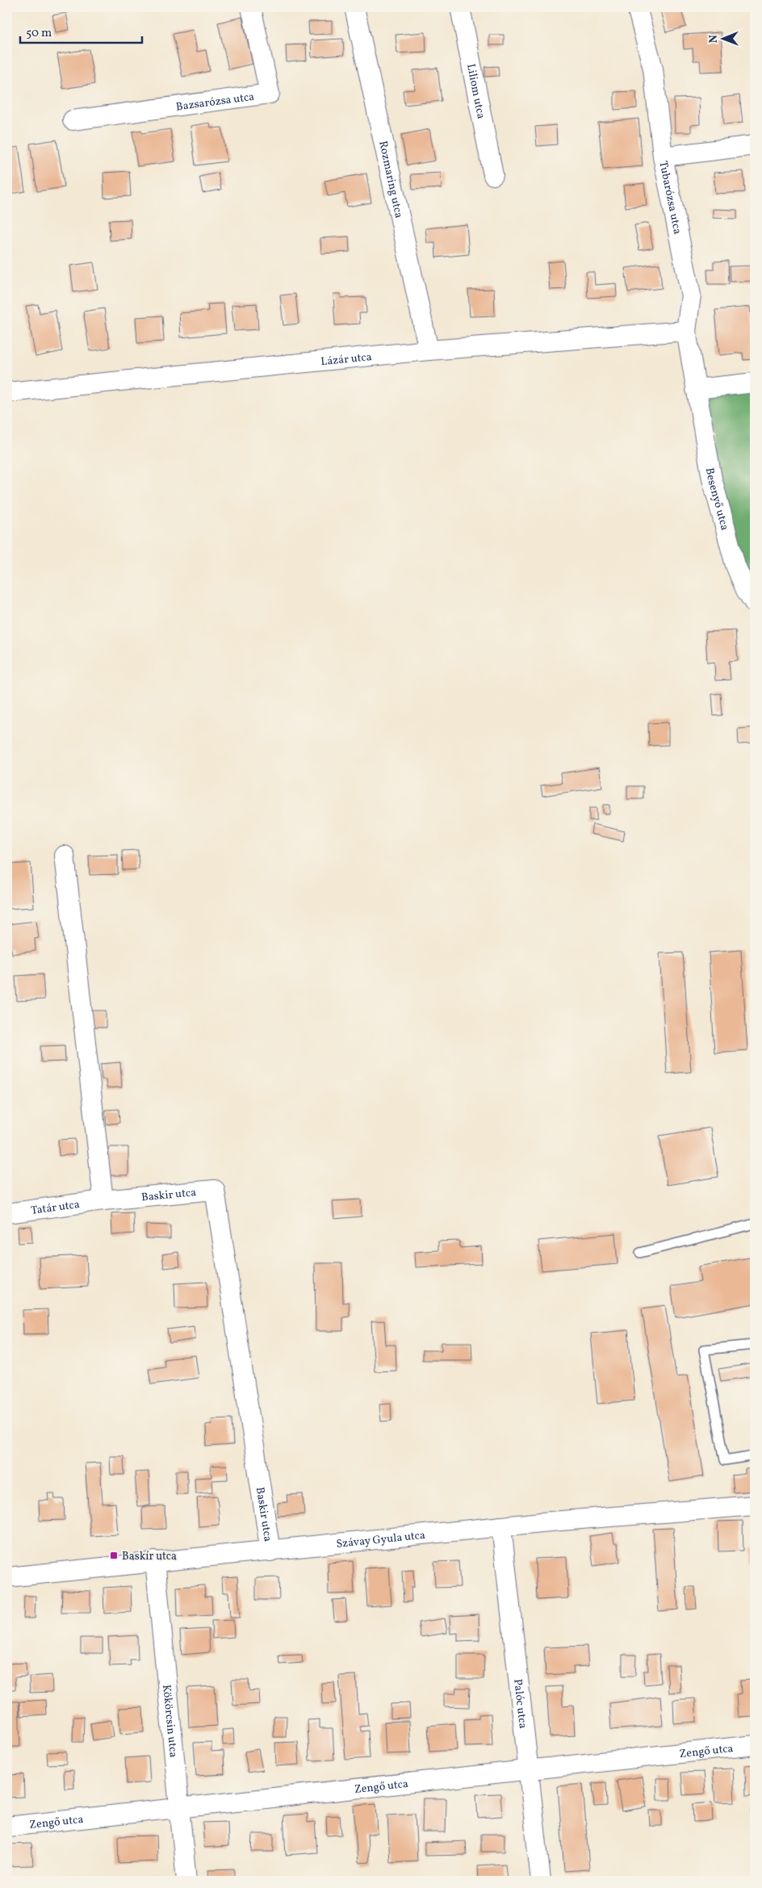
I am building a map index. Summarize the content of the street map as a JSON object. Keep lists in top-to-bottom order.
{
  "streets": {
    "street": [
      "Liliom utca",
      "Bazsarózsa utca",
      "Rozmaring utca",
      "Tubarózsa utca",
      "Lázár utca",
      "Besenyő utca",
      "Baskir utca",
      "Tatár utca",
      "Szávay Gyula utca",
      "Palóc utca",
      "Kökörcsin utca",
      "Zengő utca"
    ]
  },
  "crossings": [
    ["Rozmaring utca", "Lázár utca"],
    ["Tubarózsa utca", "Lázár utca"],
    ["Tubarózsa utca", "Besenyő utca"],
    ["Baskir utca", "Tatár utca"],
    ["Baskir utca", "Szávay Gyula utca"],
    ["Szávay Gyula utca", "Palóc utca"],
    ["Szávay Gyula utca", "Kökörcsin utca"],
    ["Palóc utca", "Zengő utca"],
    ["Kökörcsin utca", "Zengő utca"]
  ],
  "places": {
    "transit": ["Baskír utca"]
  },
  "scale_bar": "50 m",
  "north": "left"
}
